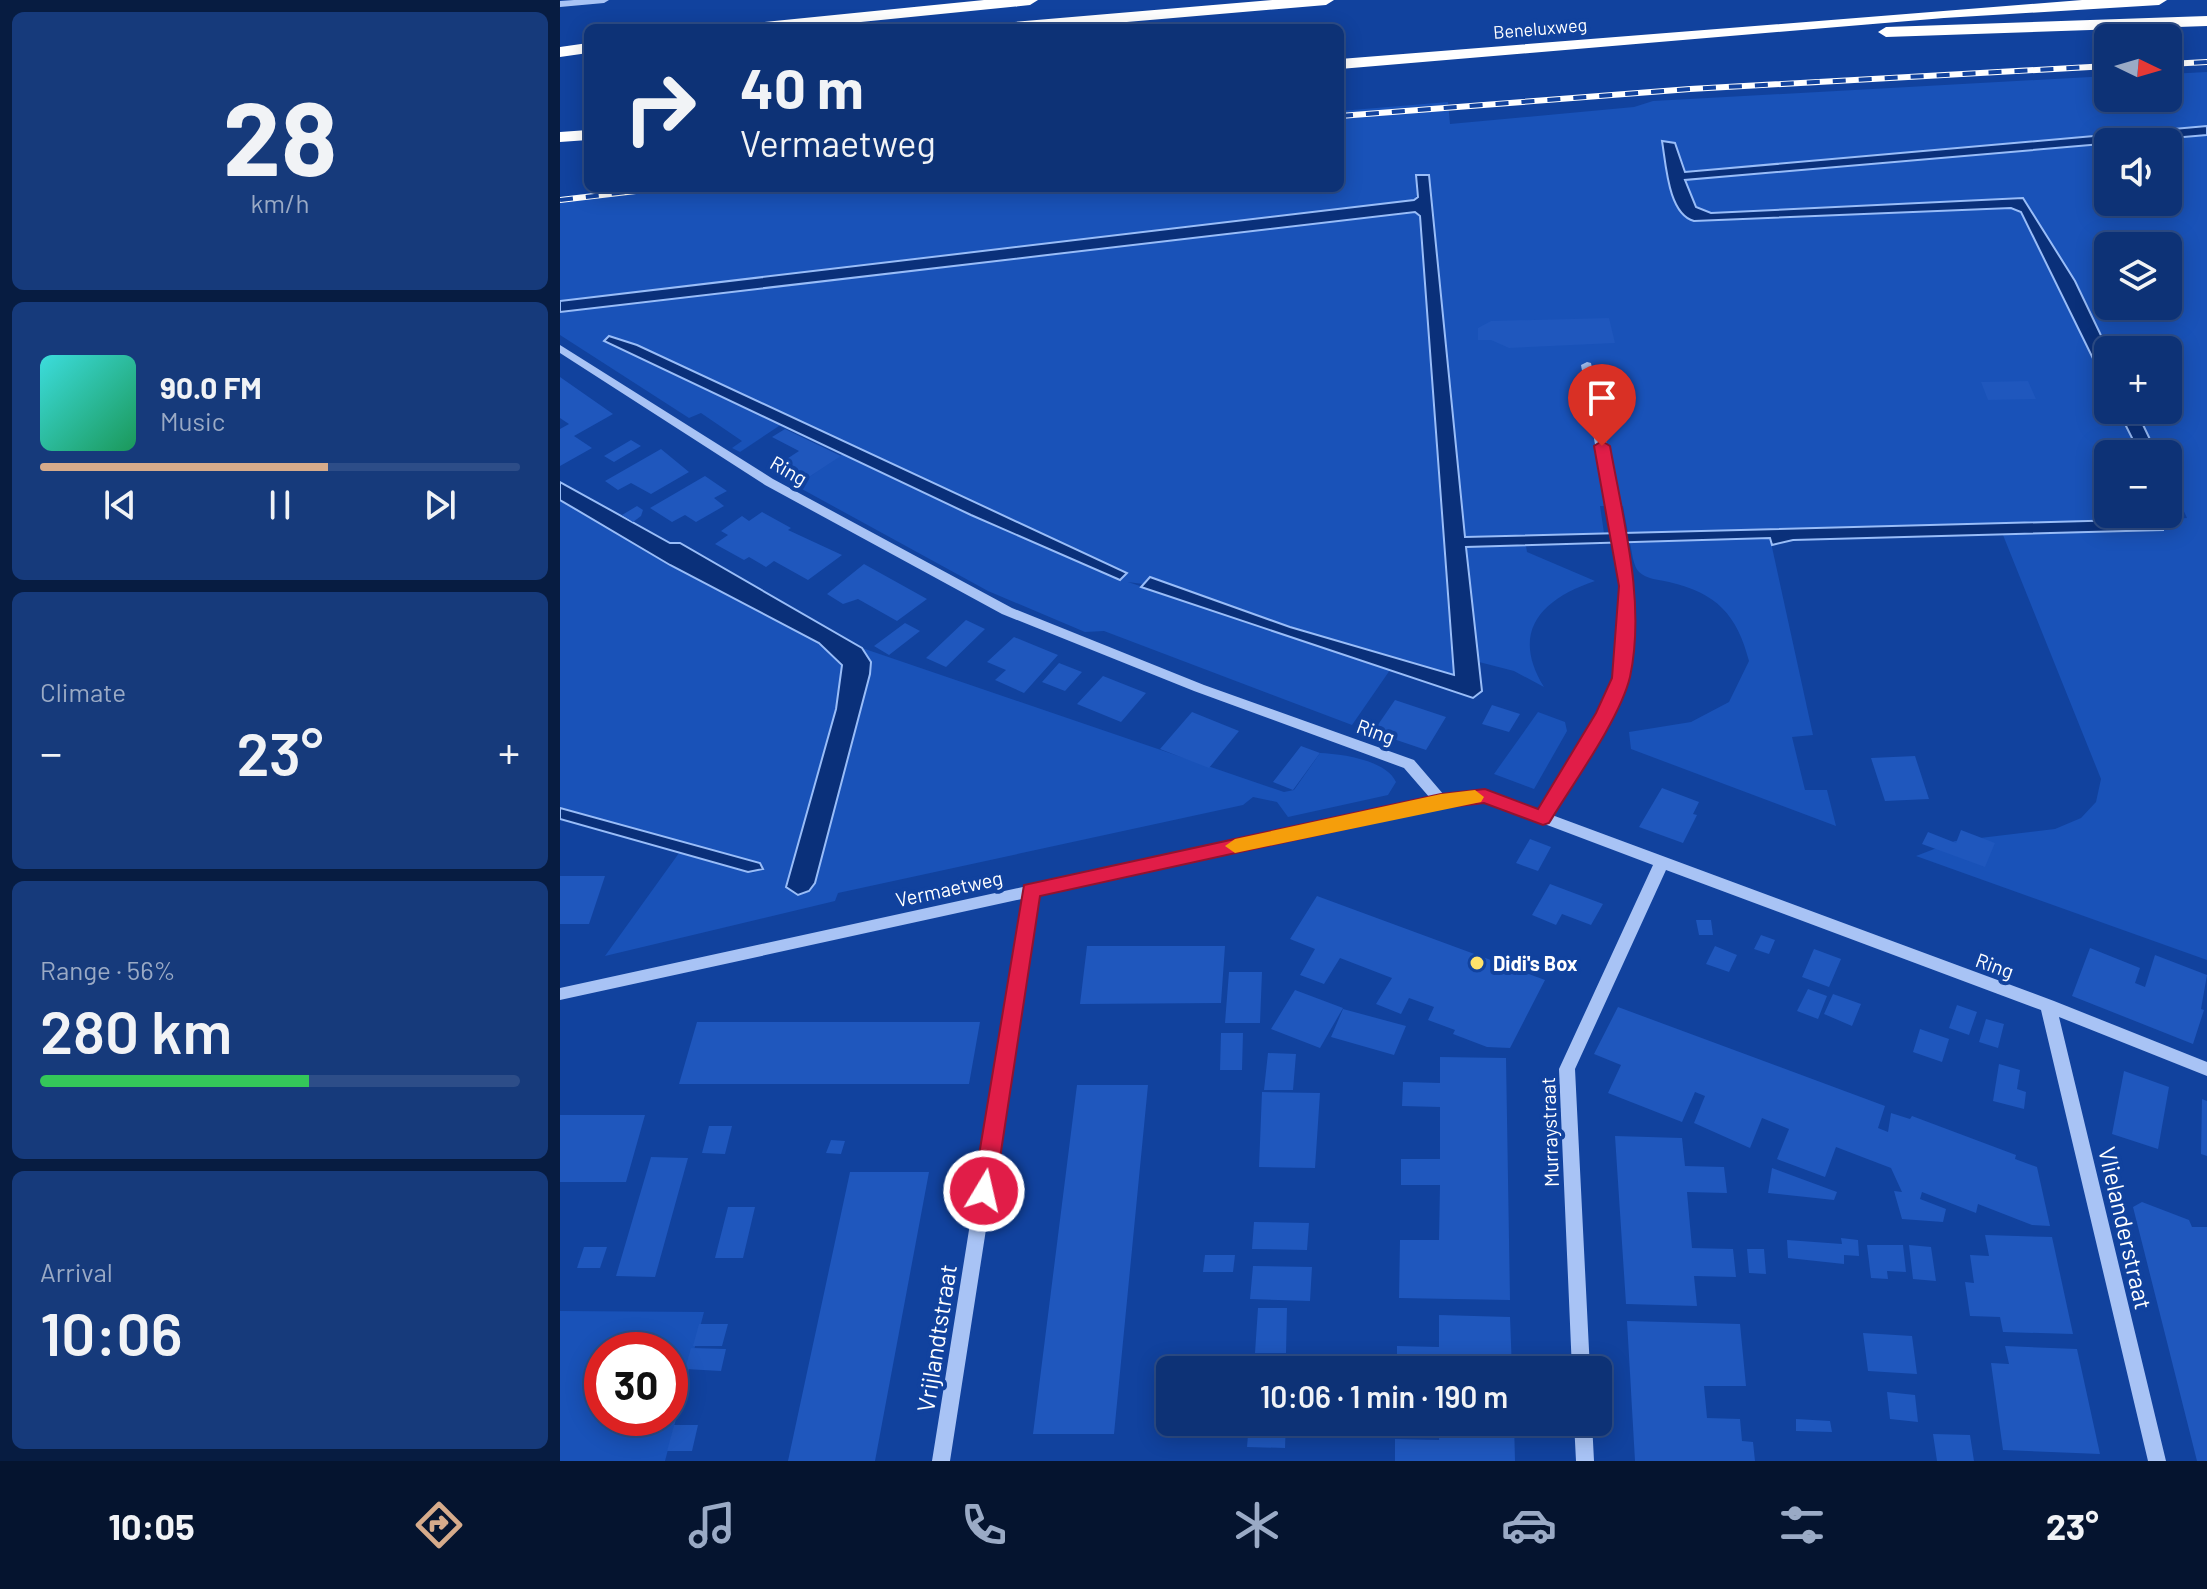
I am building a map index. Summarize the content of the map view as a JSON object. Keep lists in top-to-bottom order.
{
  "streets": {
    "highway": ["Beneluxweg"],
    "street": [
      "Ring",
      "Vermaetweg",
      "Murraystraat",
      "Vlielanderstraat",
      "Vrijlandtstraat"
    ]
  },
  "crossings": [
    ["Ring", "Vermaetweg"],
    ["Ring", "Murraystraat"],
    ["Ring", "Vlielanderstraat"],
    ["Vermaetweg", "Vrijlandtstraat"]
  ],
  "places": ["Didi's Box"],
  "north": "right",
  "page": {
    "tile": [
      ["28", "km/h"],
      "Climate",
      ["Range · 56%", "280 km"],
      ["Arrival", "10:06"]
    ],
    "map_buttons": ["+", "−"],
    "turn": ["40 m", "Vermaetweg"],
    "song": ["90.0 FM", "Music"],
    "heat": ["−", "23°", "+"],
    "limit": "30",
    "trip": "10:06 · 1 min · 190 m",
    "tabs": ["10:05", "23°"]
  }
}
